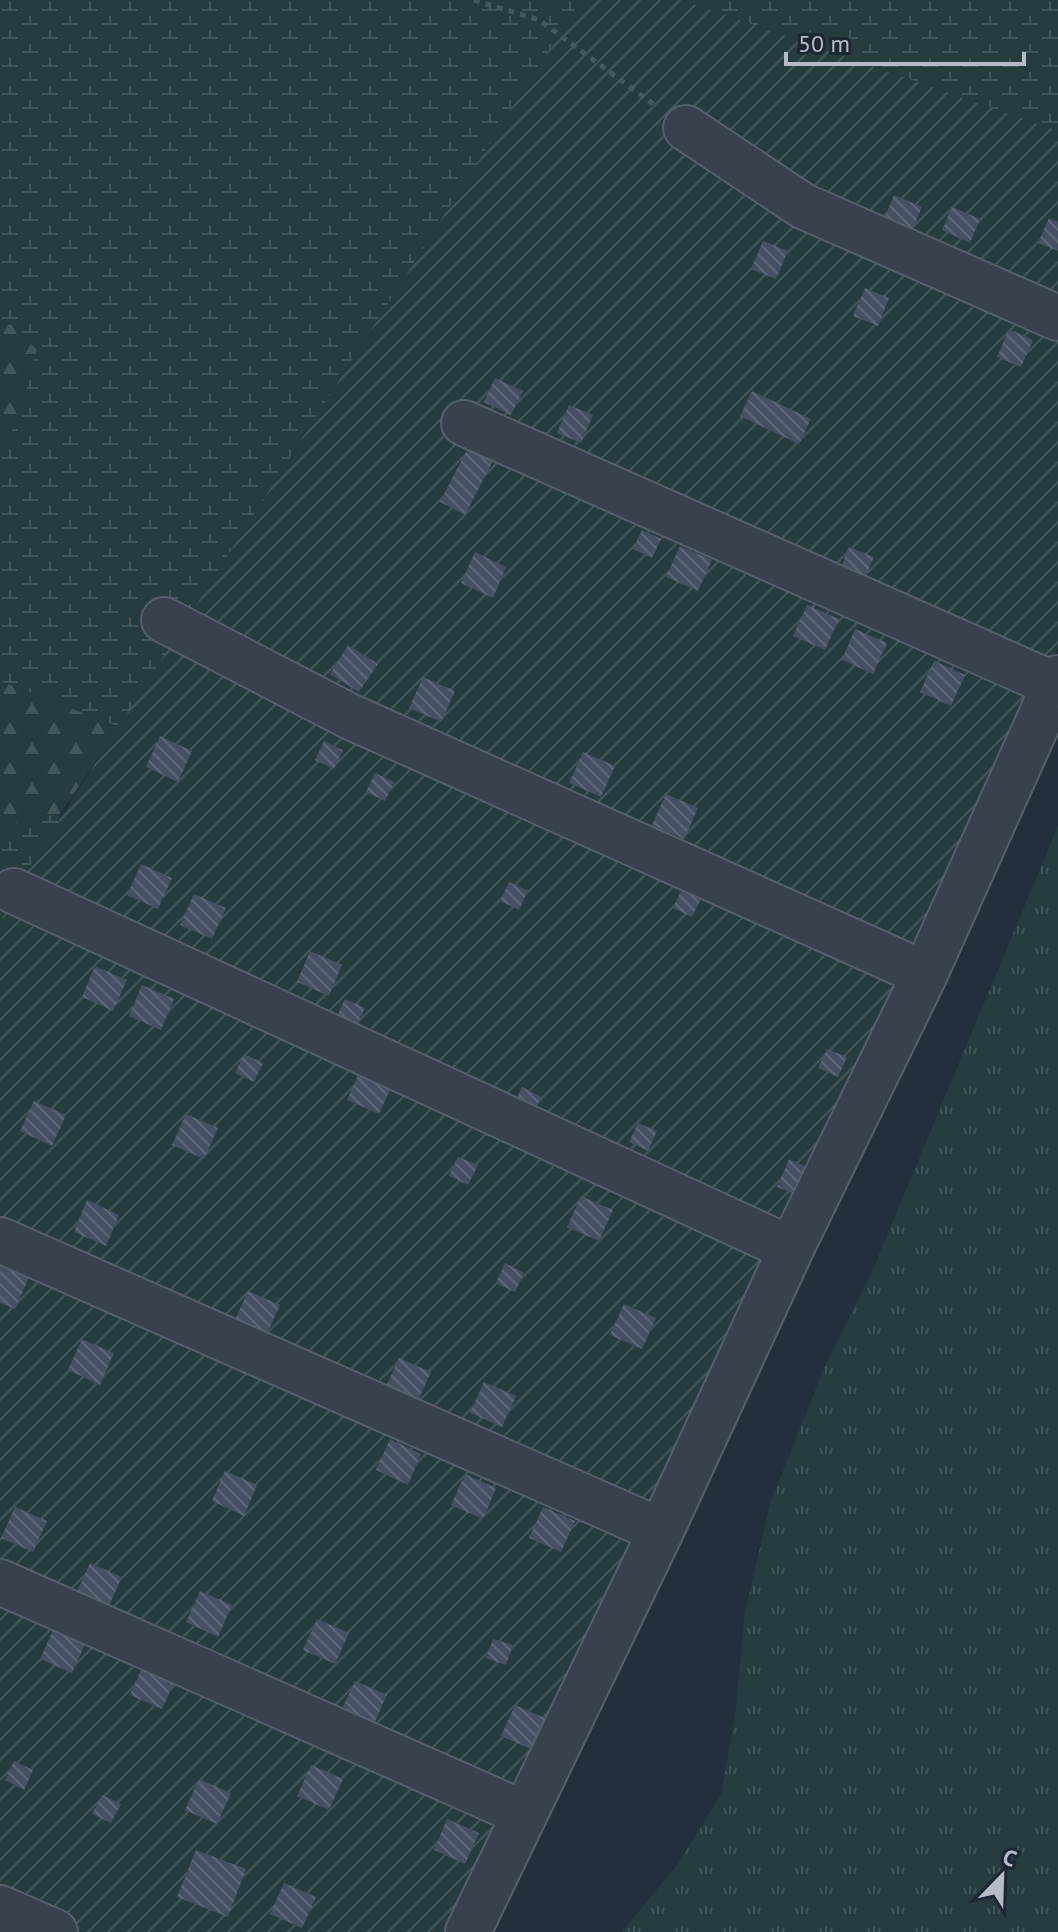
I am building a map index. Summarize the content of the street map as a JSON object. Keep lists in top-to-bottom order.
{
  "scale_bar": "50 m",
  "north": "top right"
}
